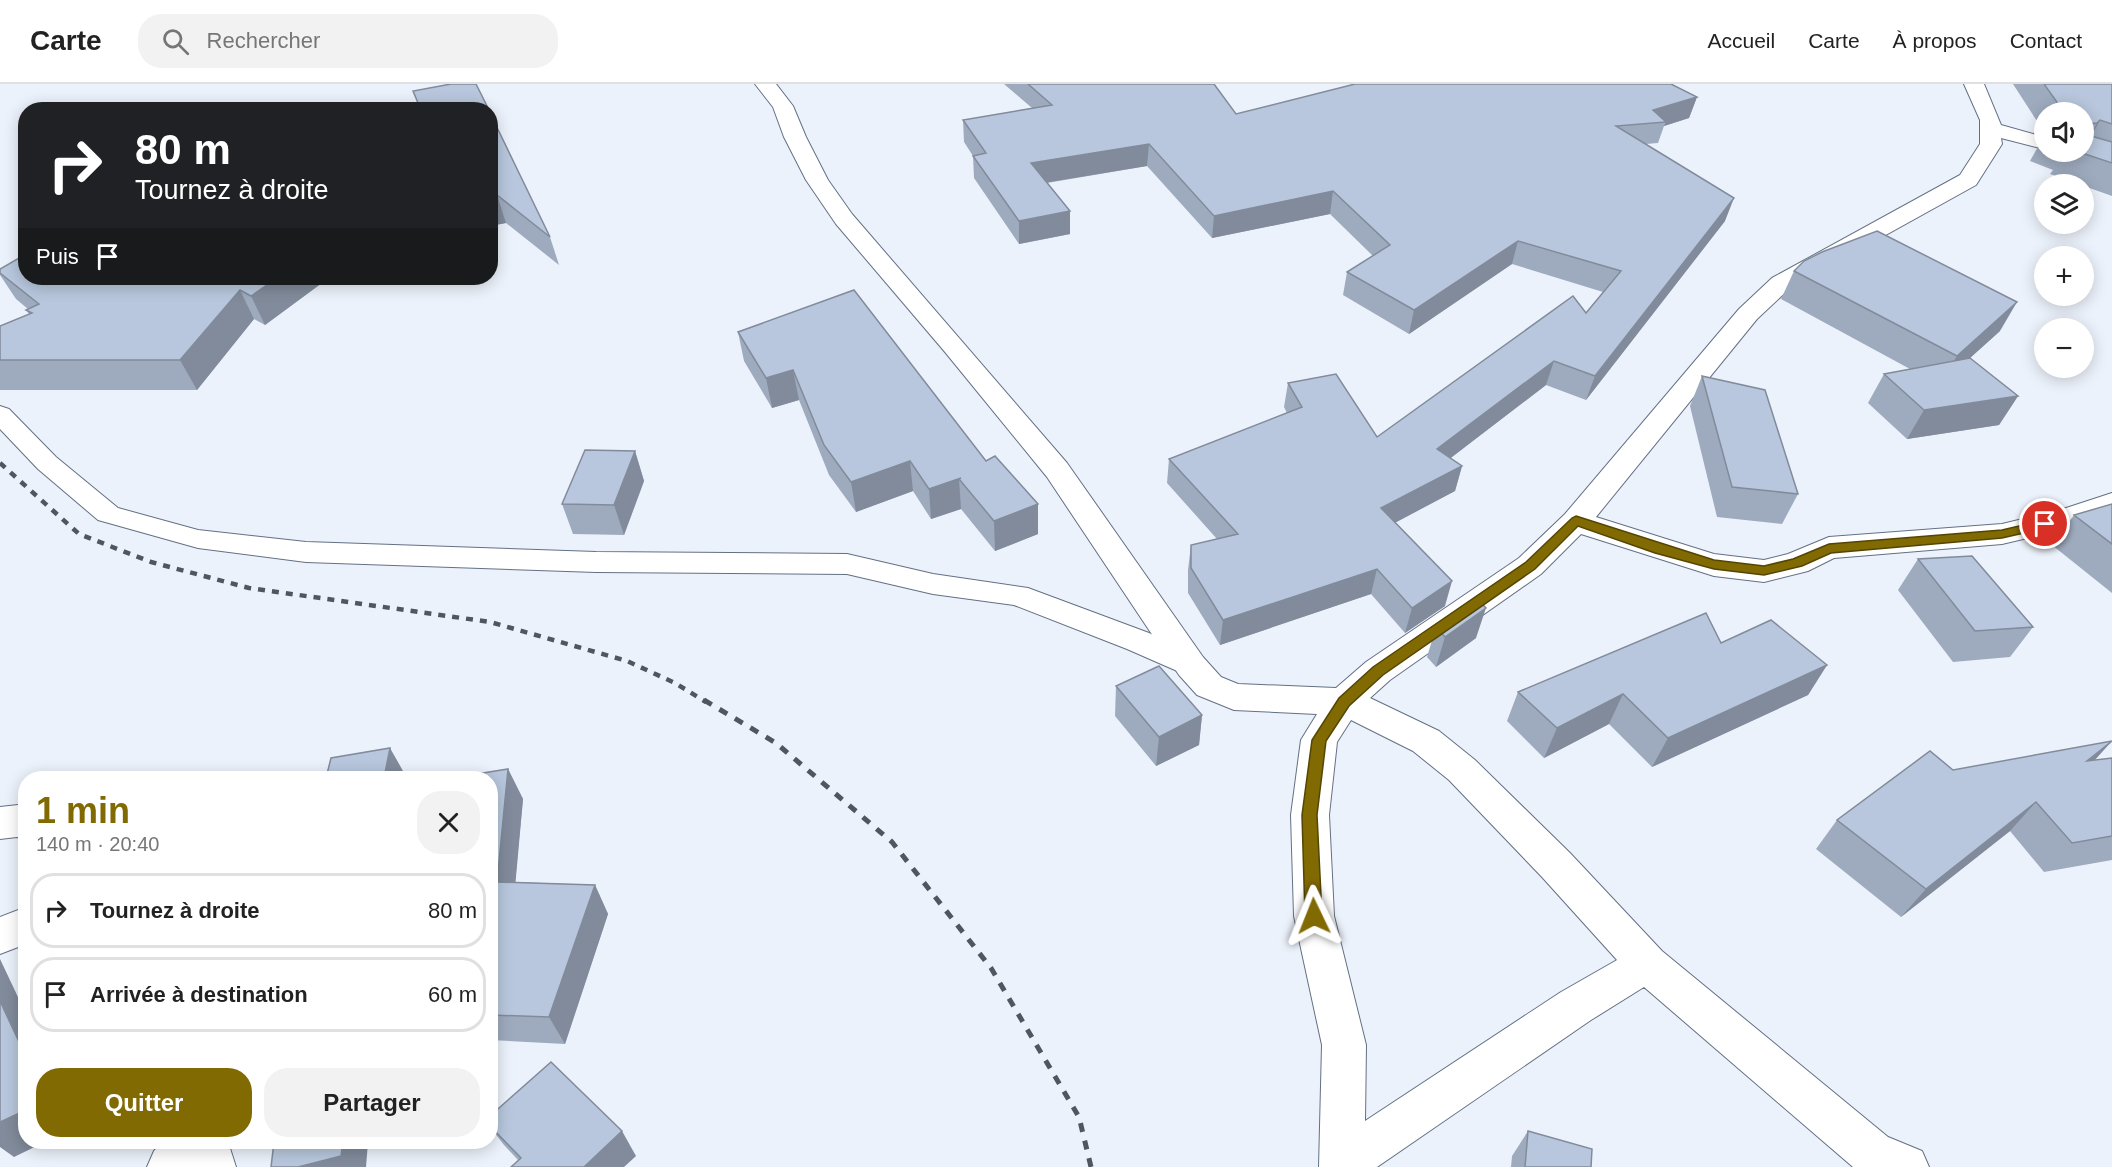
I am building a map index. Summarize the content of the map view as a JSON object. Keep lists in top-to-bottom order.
{
  "page": {
    "header": "Carte",
    "search": "Rechercher",
    "nav": [
      "Accueil",
      "Carte",
      "À propos",
      "Contact"
    ],
    "map_buttons": ["+", "−"],
    "turn": ["80 m", "Tournez à droite"],
    "then": "Puis",
    "heading": ["1 min", "140 m · 20:40"],
    "list": [
      {
        "name": "Tournez à droite",
        "value": "80 m"
      },
      {
        "name": "Arrivée à destination",
        "value": "60 m"
      }
    ],
    "buttons": ["Quitter", "Partager"]
  }
}
